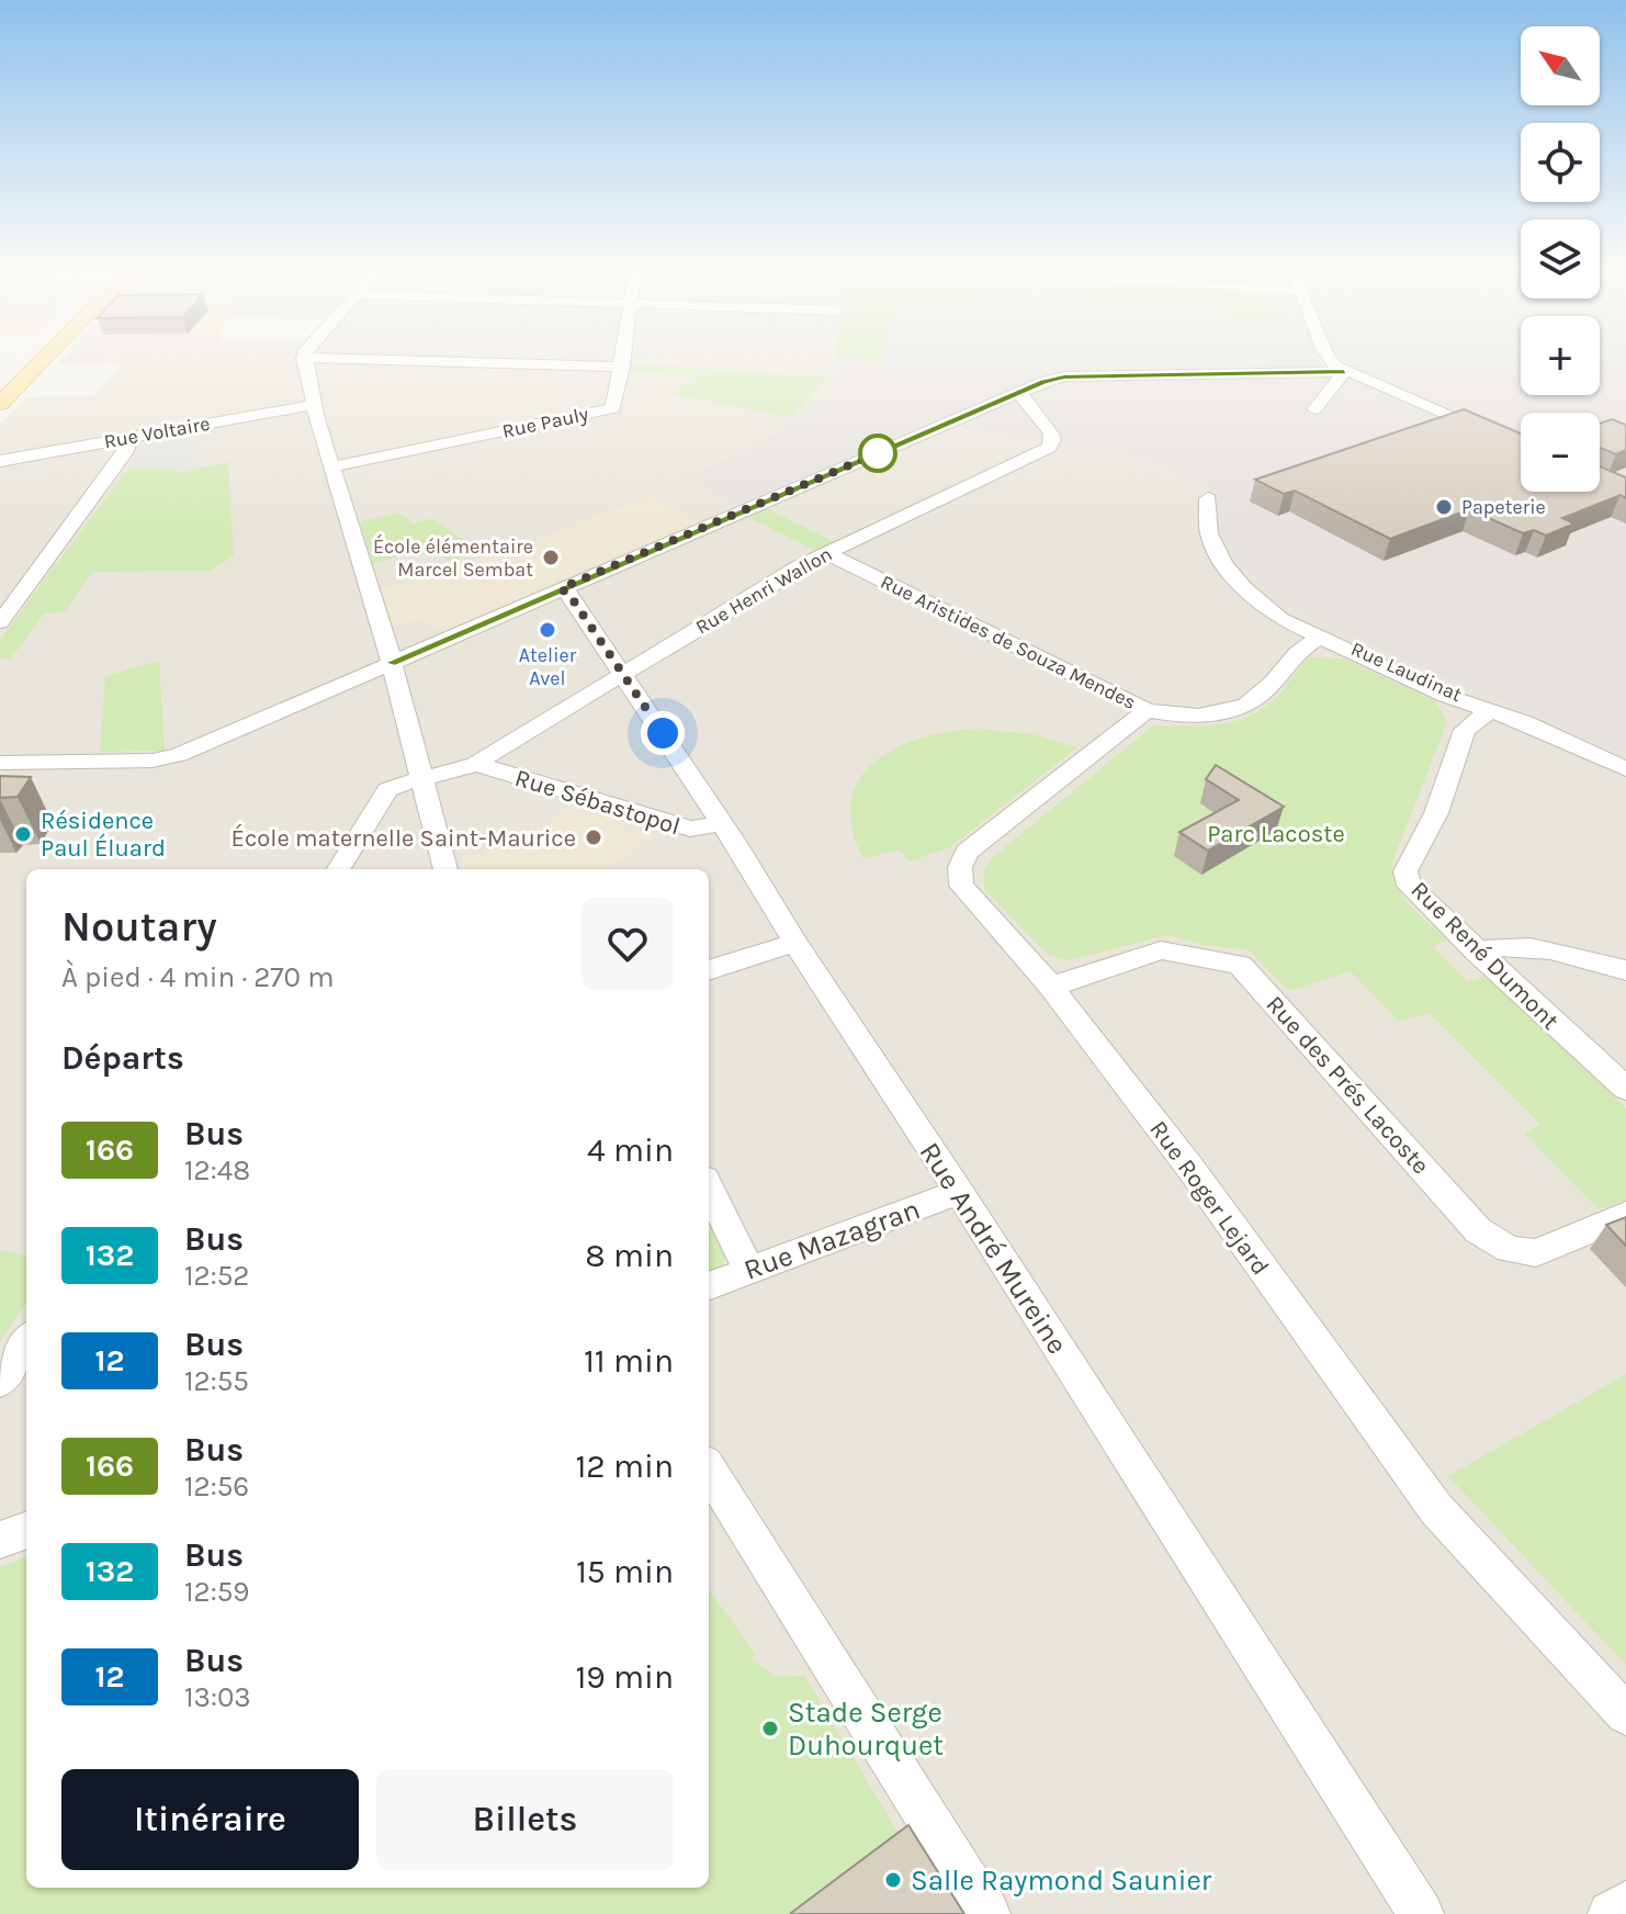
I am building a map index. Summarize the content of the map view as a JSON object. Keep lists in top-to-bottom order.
{
  "streets": {
    "street": [
      "Rue Pauly",
      "Rue Voltaire",
      "Rue Henri Wallon",
      "Rue Aristides de Souza Mendes",
      "Rue Laudinat",
      "Rue Sébastopol",
      "Rue René Dumont",
      "Rue des Prés Lacoste",
      "Rue Roger Lejard",
      "Rue Mazagran",
      "Rue André Mureine"
    ]
  },
  "crossings": [
    ["Rue Henri Wallon", "Rue Aristides de Souza Mendes"],
    ["Rue Henri Wallon", "Rue Sébastopol"],
    ["Rue Henri Wallon", "Rue André Mureine"],
    ["Rue Aristides de Souza Mendes", "Rue Laudinat"],
    ["Rue Aristides de Souza Mendes", "Rue Roger Lejard"],
    ["Rue Laudinat", "Rue René Dumont"],
    ["Rue Sébastopol", "Rue André Mureine"],
    ["Rue des Prés Lacoste", "Rue Roger Lejard"],
    ["Rue Mazagran", "Rue André Mureine"]
  ],
  "parks": ["Parc Lacoste"],
  "places": [
    "Papeterie",
    "École élémentaire Marcel Sembat",
    "Atelier Avel",
    "Résidence Paul Éluard",
    "École maternelle Saint-Maurice",
    "Stade Serge Duhourquet",
    "Salle Raymond Saunier"
  ],
  "lines": ["bus line 166"],
  "north": "top left",
  "page": {
    "map_buttons": ["+", "−"],
    "heading": [
      ["Noutary", "À pied · 4 min · 270 m"],
      "Départs"
    ],
    "list": [
      {
        "mark": "166",
        "name": "Bus",
        "note": "12:48",
        "value": "4 min"
      },
      {
        "mark": "132",
        "name": "Bus",
        "note": "12:52",
        "value": "8 min"
      },
      {
        "mark": "12",
        "name": "Bus",
        "note": "12:55",
        "value": "11 min"
      },
      {
        "mark": "166",
        "name": "Bus",
        "note": "12:56",
        "value": "12 min"
      },
      {
        "mark": "132",
        "name": "Bus",
        "note": "12:59",
        "value": "15 min"
      },
      {
        "mark": "12",
        "name": "Bus",
        "note": "13:03",
        "value": "19 min"
      }
    ],
    "buttons": ["Itinéraire", "Billets"]
  }
}
